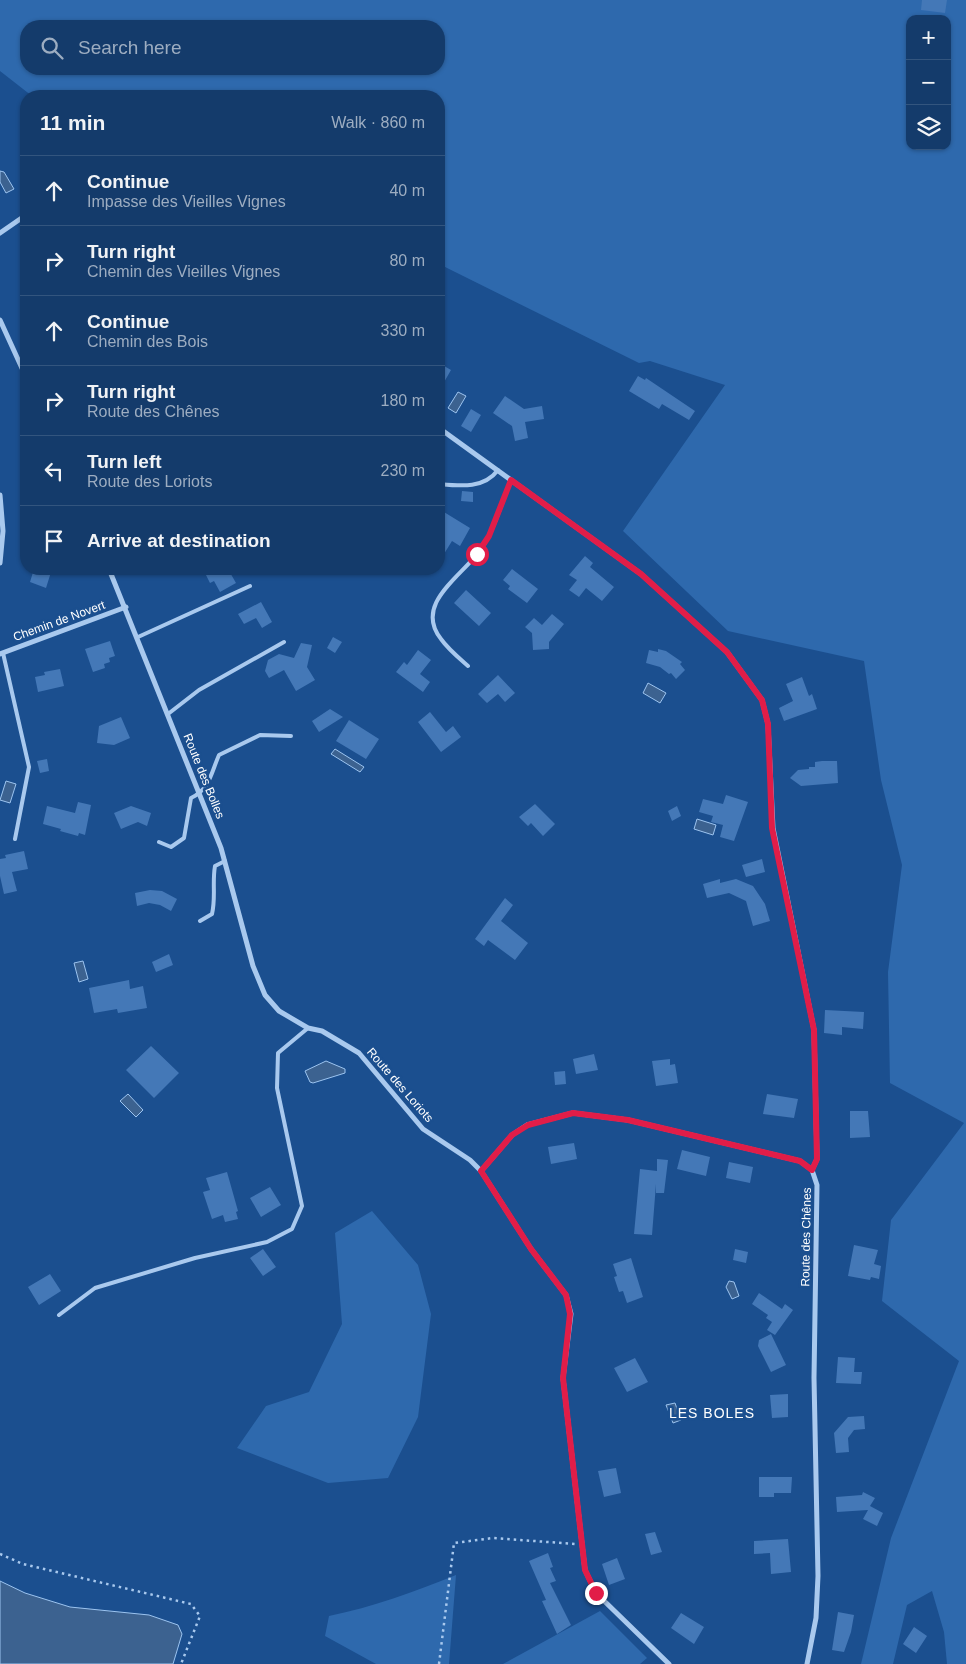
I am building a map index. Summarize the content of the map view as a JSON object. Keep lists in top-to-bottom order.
{
  "streets": {
    "street": [
      "Chemin de Novert",
      "Route des Bolles",
      "Route des Loriots",
      "Route des Chênes"
    ]
  },
  "crossings": [
    ["Chemin de Novert", "Route des Bolles"],
    ["Route des Bolles", "Route des Loriots"],
    ["Route des Loriots", "Route des Chênes"]
  ],
  "districts": ["LES BOLES"],
  "page": {
    "map_buttons": ["+", "−"],
    "search": "Search here",
    "heading": ["11 min", "Walk · 860 m"],
    "list": [
      ["Continue", "Impasse des Vieilles Vignes", "40 m"],
      ["Turn right", "Chemin des Vieilles Vignes", "80 m"],
      ["Continue", "Chemin des Bois", "330 m"],
      ["Turn right", "Route des Chênes", "180 m"],
      ["Turn left", "Route des Loriots", "230 m"],
      "Arrive at destination"
    ]
  }
}
